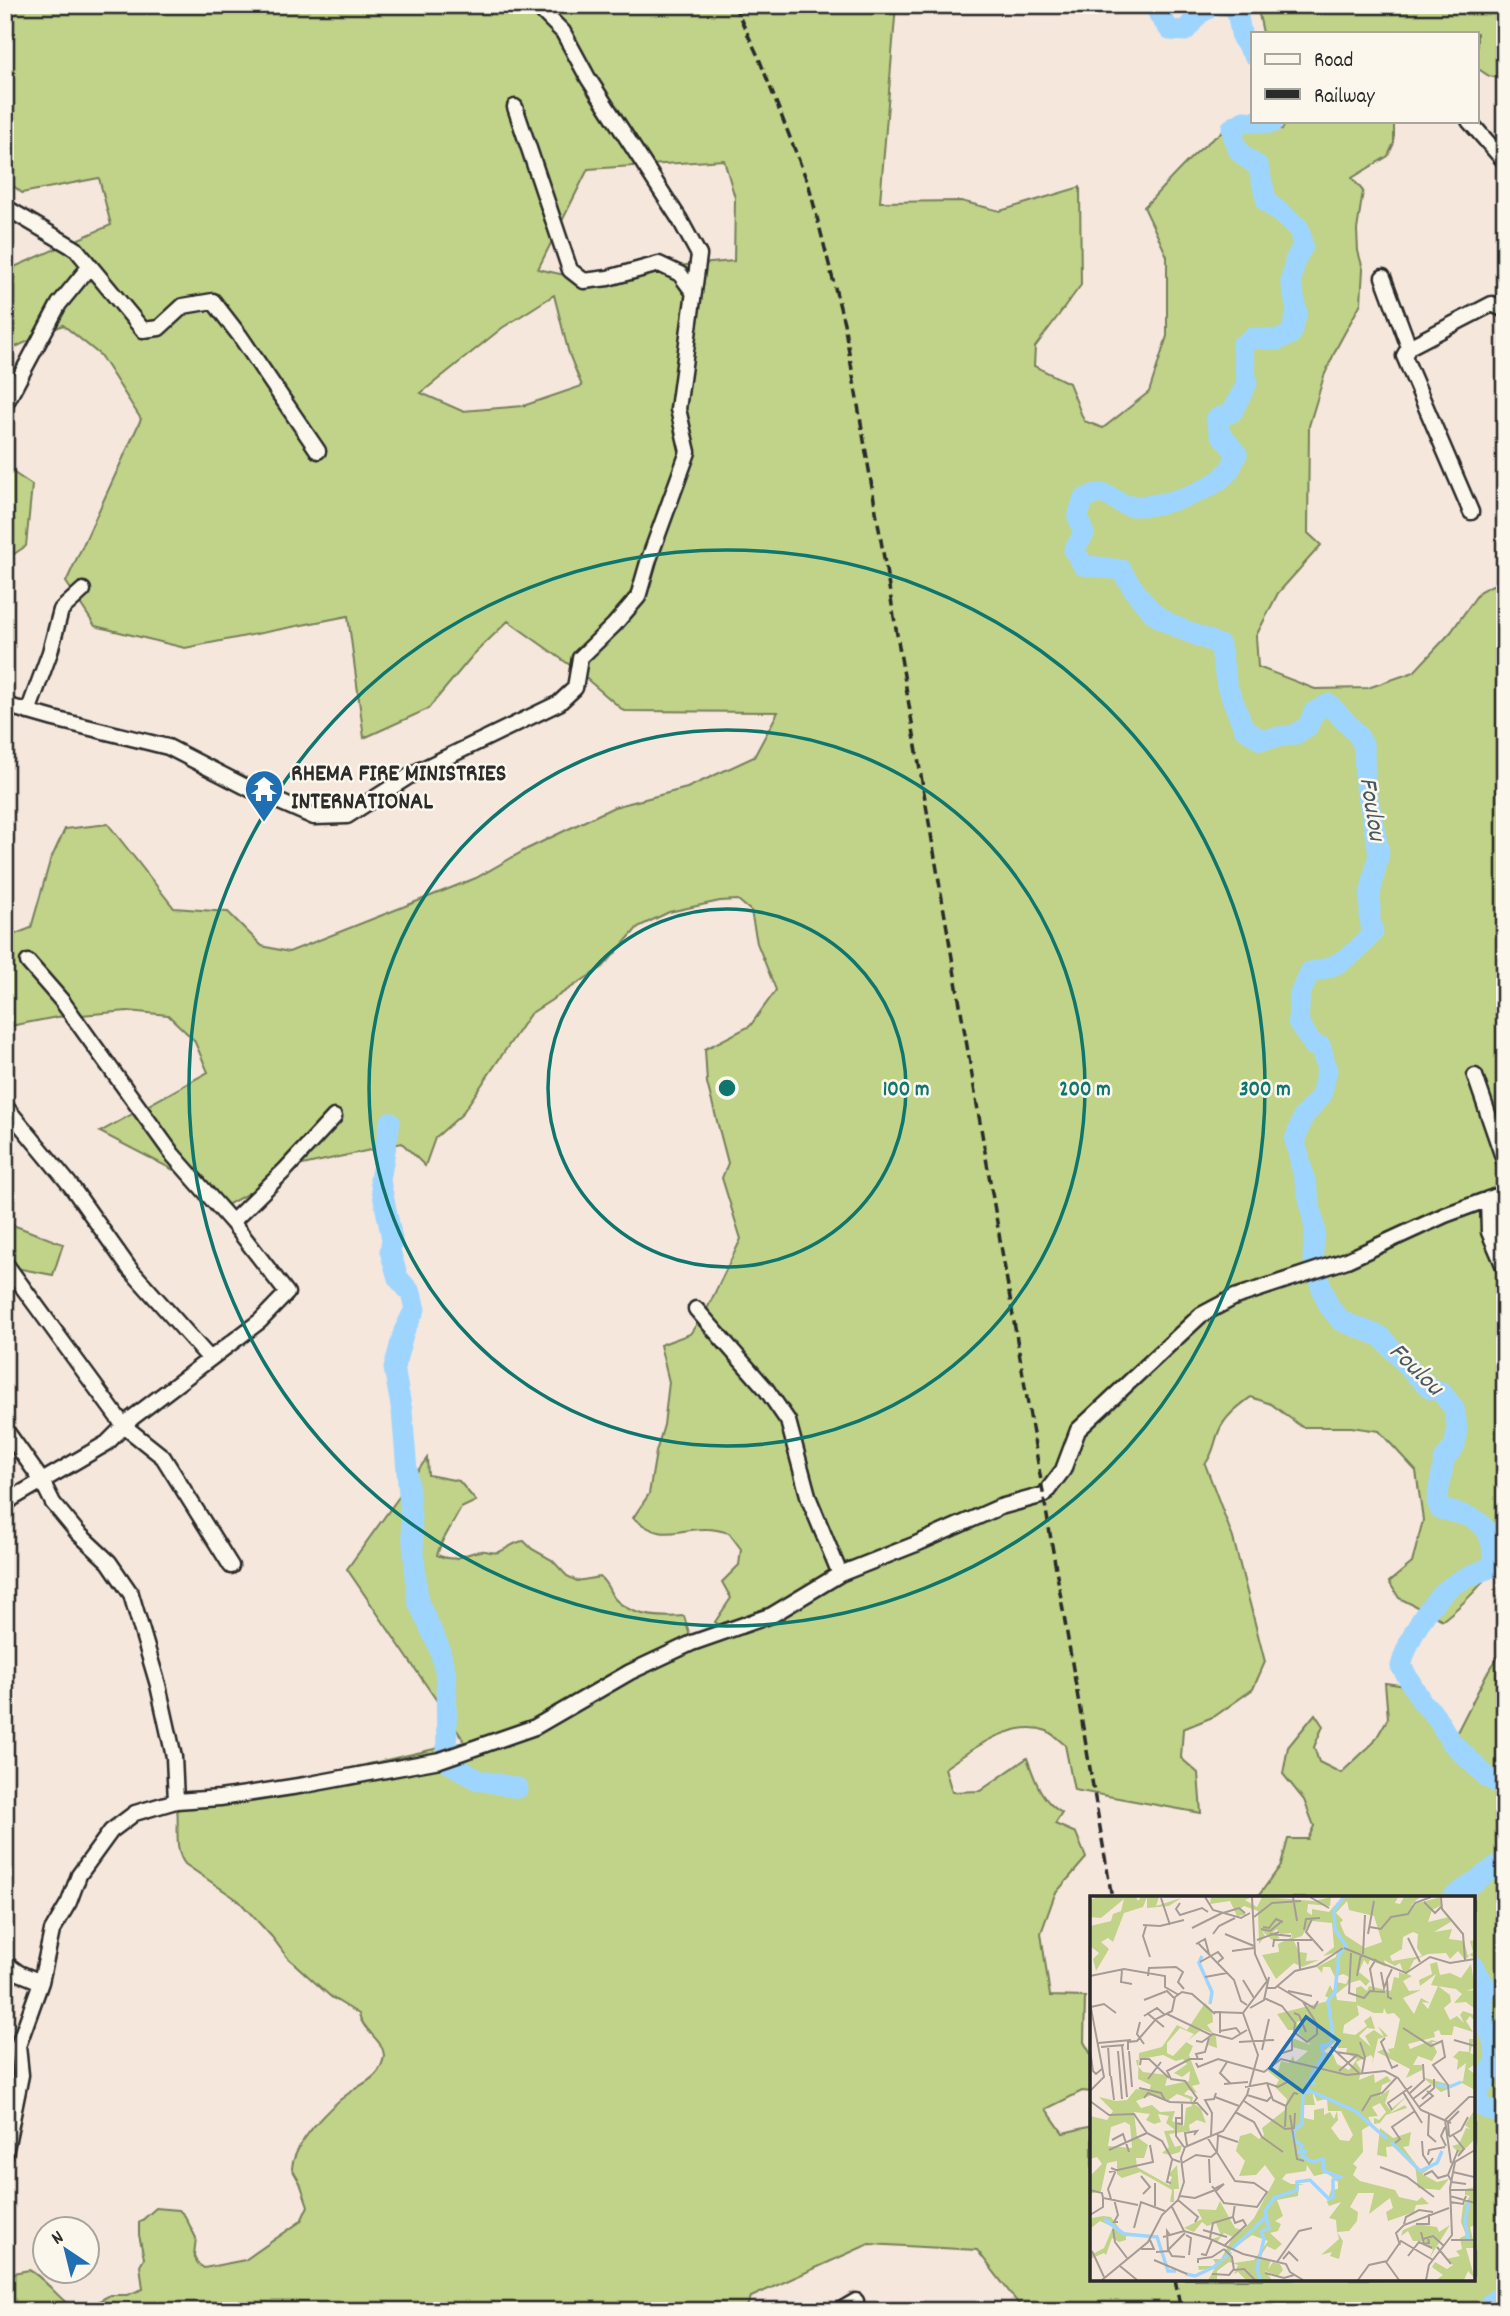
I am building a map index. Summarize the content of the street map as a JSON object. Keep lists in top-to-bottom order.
{
  "water": ["Foulou"],
  "places": {
    "temple": ["RHEMA FIRE MINISTRIES INTERNATIONAL"]
  },
  "legend": ["Road", "Railway"],
  "north": "top left",
  "rings": ["100 m", "200 m", "300 m"]
}
